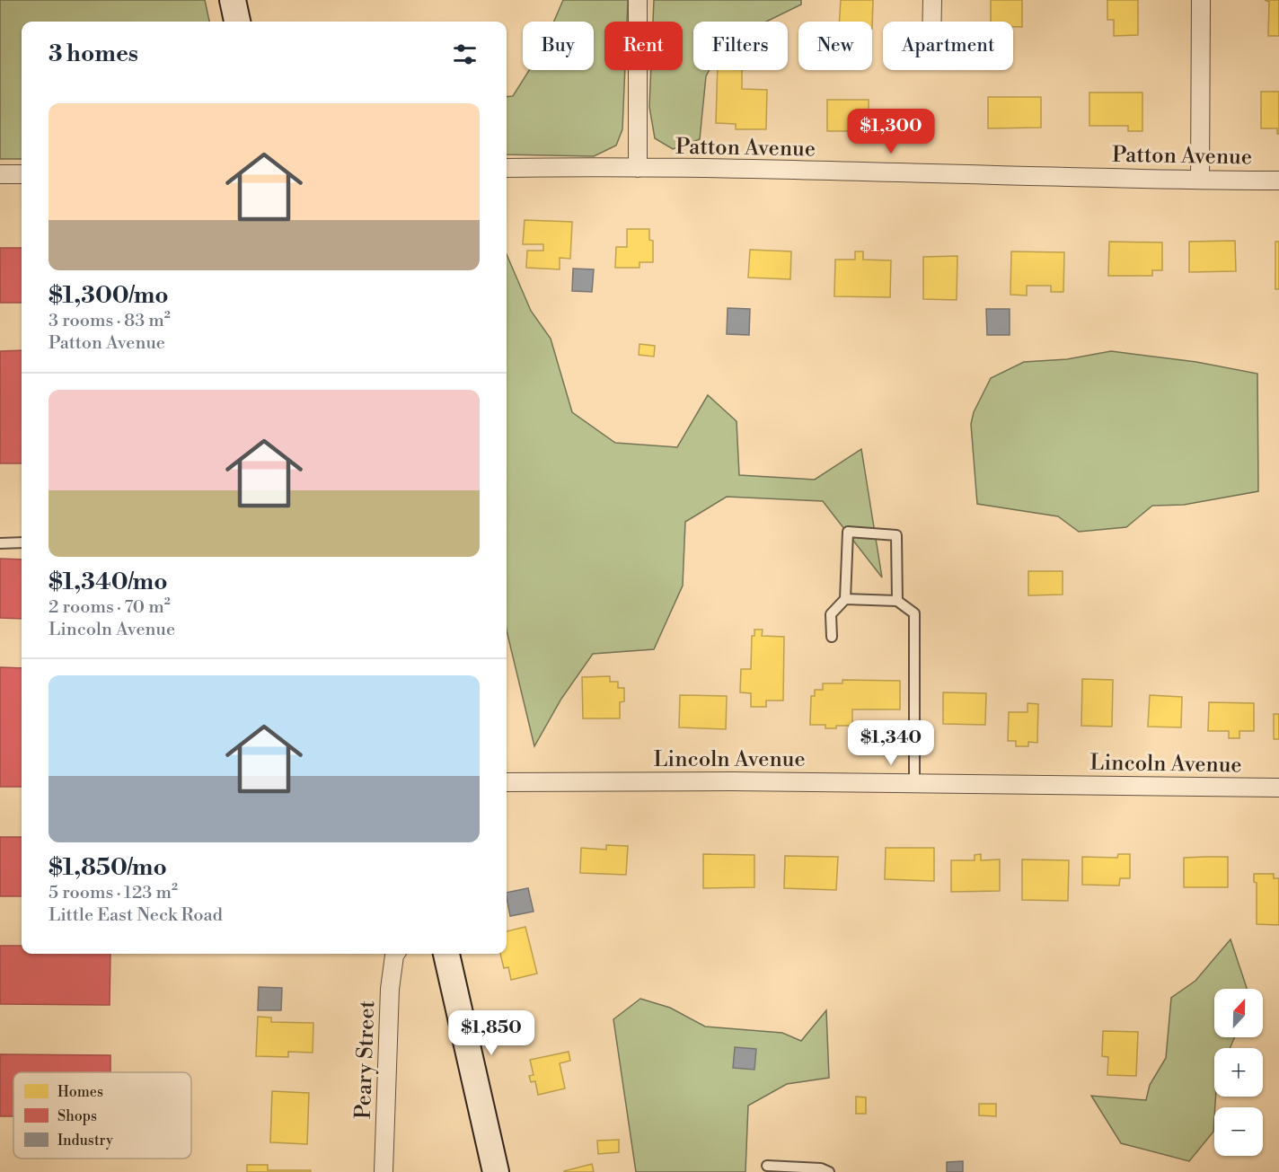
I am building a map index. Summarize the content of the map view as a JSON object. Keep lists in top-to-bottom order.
{
  "streets": {
    "street": ["Patton Avenue", "Lincoln Avenue", "Peary Street"]
  },
  "legend": ["Homes", "Shops", "Industry"],
  "north": "top",
  "page": {
    "chip": [
      "Buy",
      "Rent",
      "Filters",
      "New",
      "Apartment"
    ],
    "heading": "3 homes",
    "list": [
      {
        "name": "$1,300/mo",
        "note": "3 rooms · 83 m² · Patton Avenue"
      },
      {
        "name": "$1,340/mo",
        "note": "2 rooms · 70 m² · Lincoln Avenue"
      },
      {
        "name": "$1,850/mo",
        "note": "5 rooms · 123 m² · Little East Neck Road"
      }
    ],
    "price": ["$1,300", "$1,340", "$1,850"],
    "map_buttons": ["+", "−"]
  }
}
